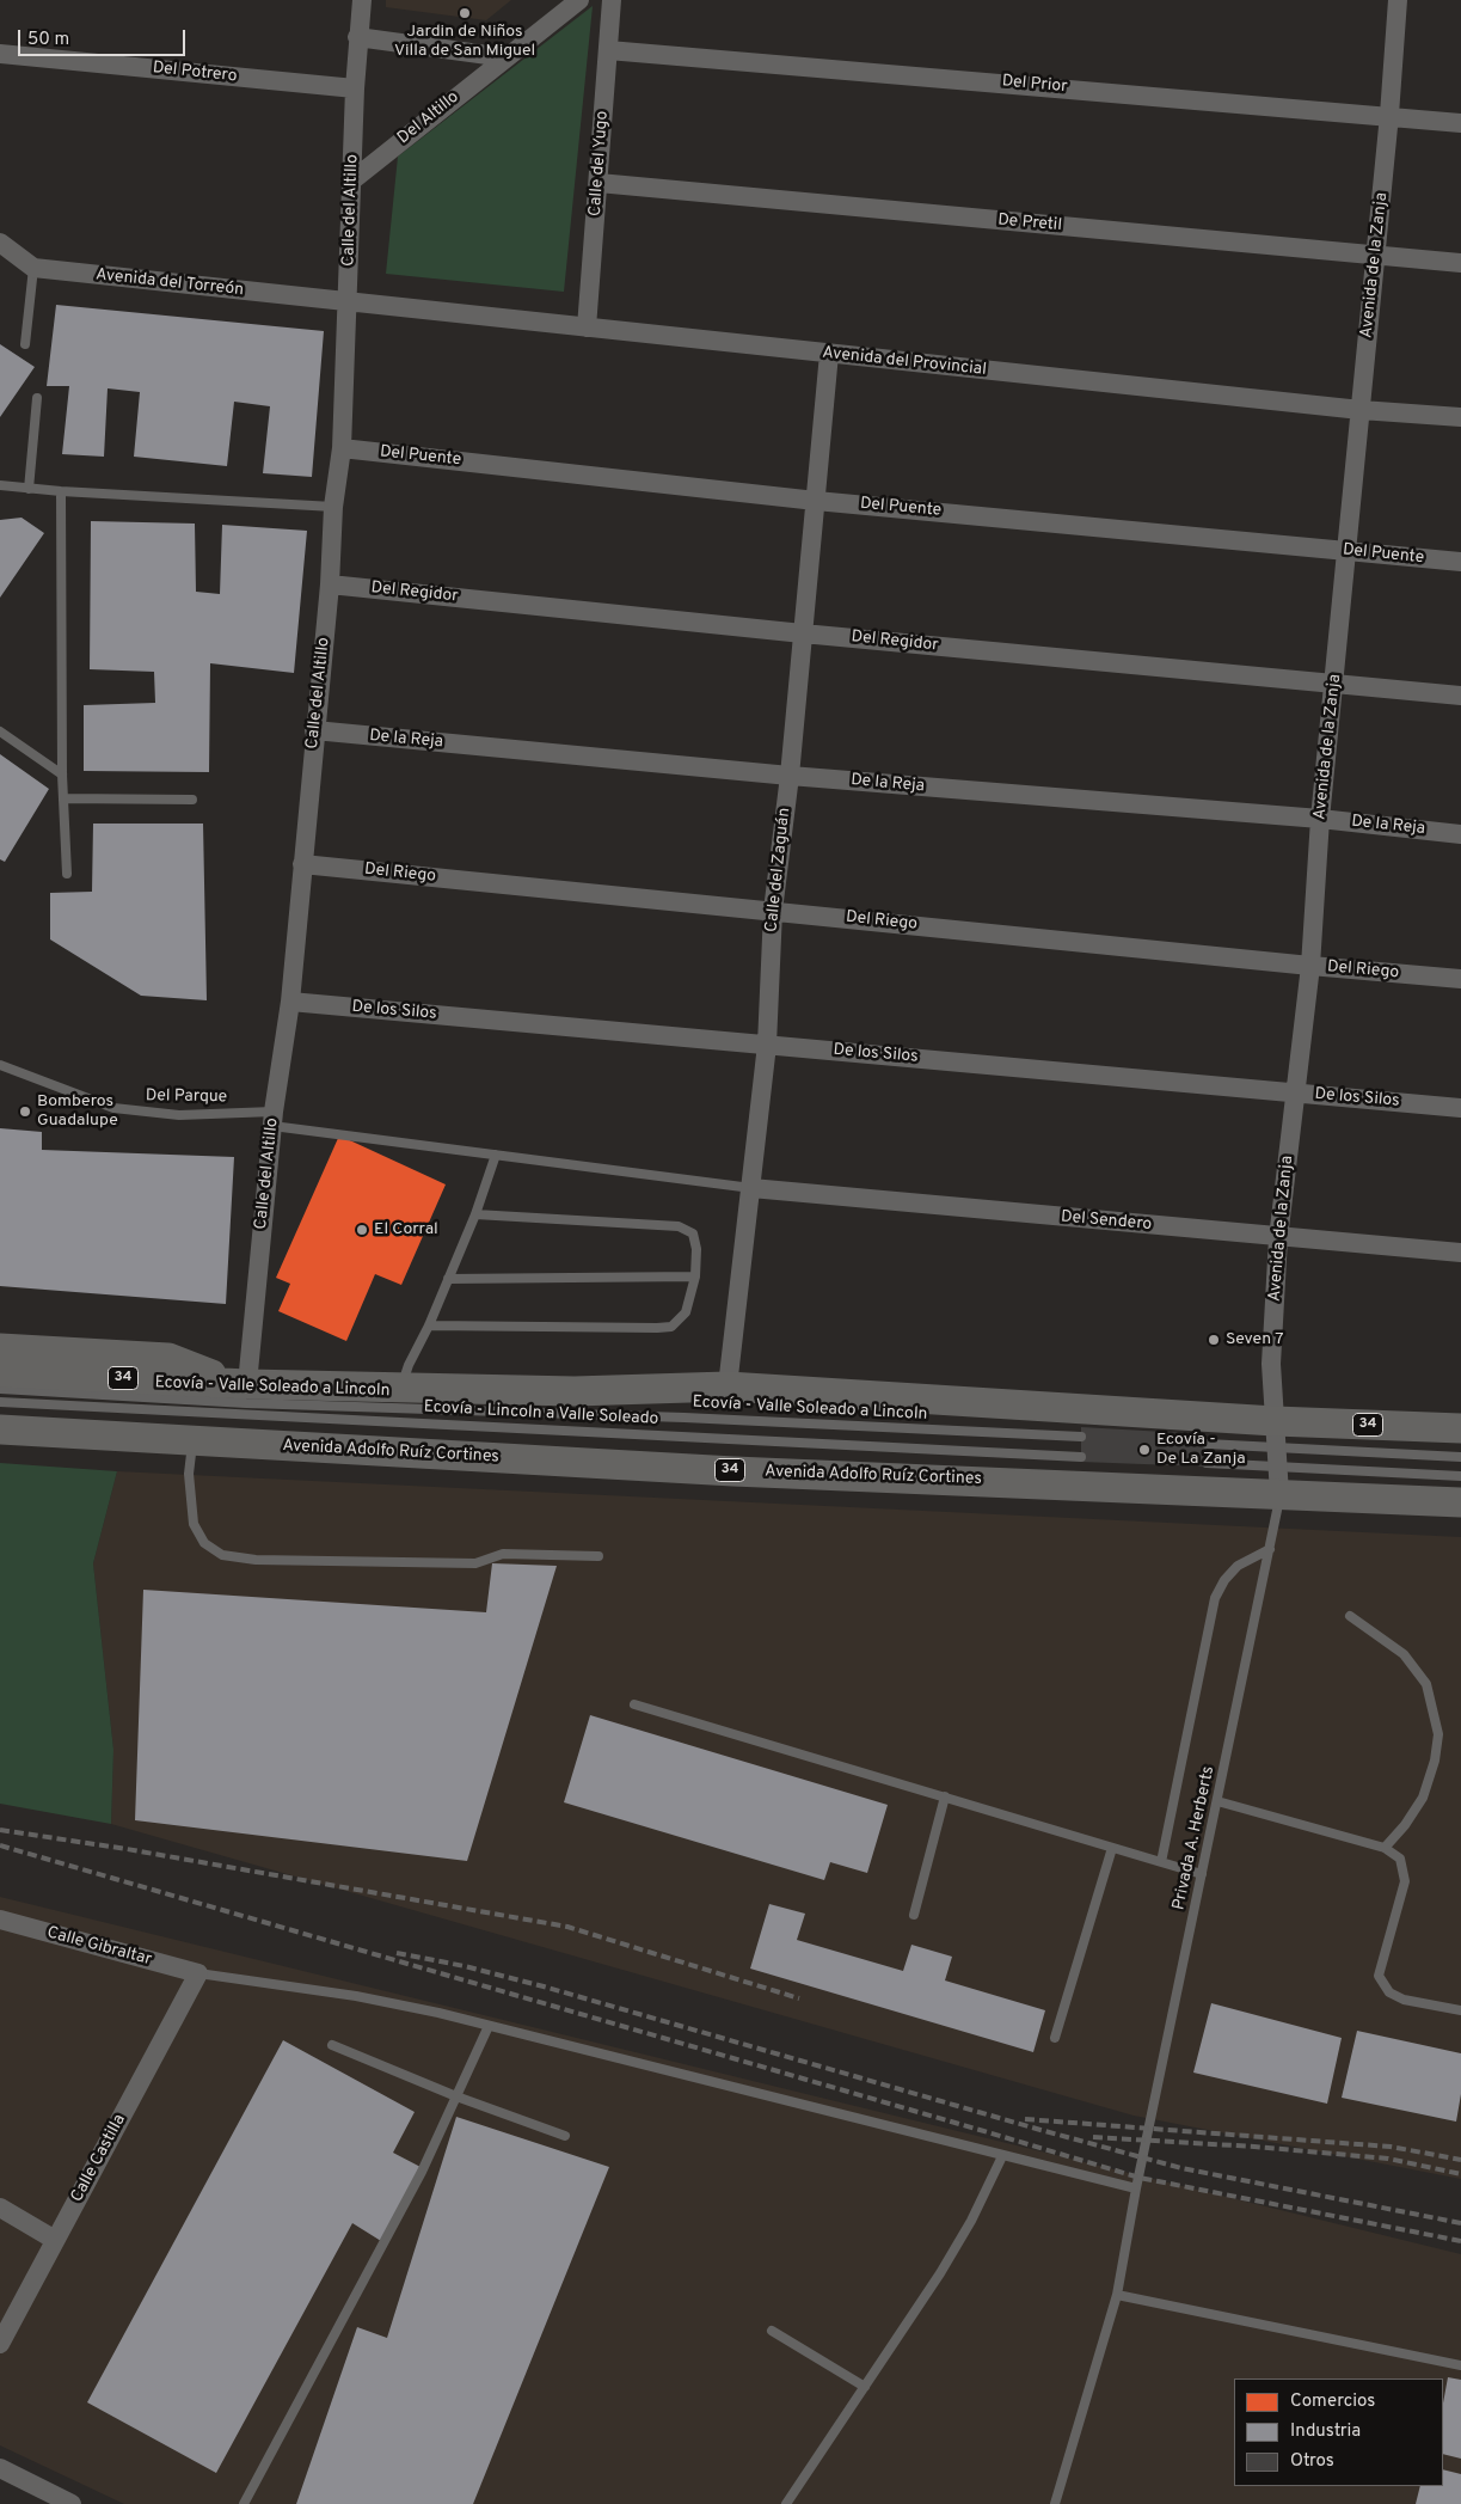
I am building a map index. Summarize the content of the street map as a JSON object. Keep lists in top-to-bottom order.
{
  "streets": {
    "main road": ["34", "Avenida Adolfo Ruíz Cortines"],
    "street": [
      "Del Potrero",
      "Del Prior",
      "Del Altillo",
      "Calle del Yugo",
      "Calle del Altillo",
      "De Pretil",
      "Avenida de la Zanja",
      "Avenida del Torreón",
      "Avenida del Provincial",
      "Del Puente",
      "Del Regidor",
      "De la Reja",
      "Calle del Zaguán",
      "Del Riego",
      "De los Silos",
      "Del Sendero",
      "Calle Gibraltar",
      "Calle Castilla"
    ],
    "lane": [
      "Del Parque",
      "Ecovía - Valle Soleado a Lincoln",
      "Ecovía - Lincoln a Valle Soleado",
      "Privada A. Herberts"
    ]
  },
  "crossings": [
    ["Del Potrero", "Calle del Altillo"],
    ["Del Prior", "Calle del Yugo"],
    ["Del Prior", "Avenida de la Zanja"],
    ["Del Altillo", "Calle del Altillo"],
    ["Calle del Yugo", "De Pretil"],
    ["Calle del Yugo", "Avenida del Provincial"],
    ["Calle del Altillo", "Avenida del Torreón"],
    ["Calle del Altillo", "Avenida del Provincial"],
    ["Calle del Altillo", "Del Puente"],
    ["Calle del Altillo", "Del Regidor"],
    ["Calle del Altillo", "De la Reja"],
    ["Calle del Altillo", "Del Riego"],
    ["Calle del Altillo", "De los Silos"],
    ["Calle del Altillo", "Del Parque"],
    ["Calle del Altillo", "Avenida Adolfo Ruíz Cortines"],
    ["De Pretil", "Avenida de la Zanja"],
    ["Avenida de la Zanja", "Avenida del Provincial"],
    ["Avenida de la Zanja", "Del Puente"],
    ["Avenida de la Zanja", "Del Regidor"],
    ["Avenida de la Zanja", "De la Reja"],
    ["Avenida de la Zanja", "Del Riego"],
    ["Avenida de la Zanja", "De los Silos"],
    ["Avenida de la Zanja", "Del Sendero"],
    ["Avenida de la Zanja", "Avenida Adolfo Ruíz Cortines"],
    ["Avenida de la Zanja", "Privada A. Herberts"],
    ["Avenida del Torreón", "Avenida del Provincial"],
    ["Avenida del Provincial", "Calle del Zaguán"],
    ["Del Puente", "Calle del Zaguán"],
    ["Del Regidor", "Calle del Zaguán"],
    ["De la Reja", "Calle del Zaguán"],
    ["Calle del Zaguán", "Del Riego"],
    ["Calle del Zaguán", "De los Silos"],
    ["Calle del Zaguán", "Del Parque"],
    ["Calle del Zaguán", "Del Sendero"],
    ["Calle del Zaguán", "Avenida Adolfo Ruíz Cortines"],
    ["Del Parque", "Del Sendero"],
    ["Avenida Adolfo Ruíz Cortines", "Privada A. Herberts"],
    ["Calle Gibraltar", "Calle Castilla"]
  ],
  "places": [
    "Jardin de Niños Villa de San Miguel",
    "Bomberos Guadalupe",
    "El Corral",
    "Seven 7",
    "Ecovía - De La Zanja"
  ],
  "legend": ["Comercios", "Industria", "Otros"],
  "scale_bar": "50 m"
}
